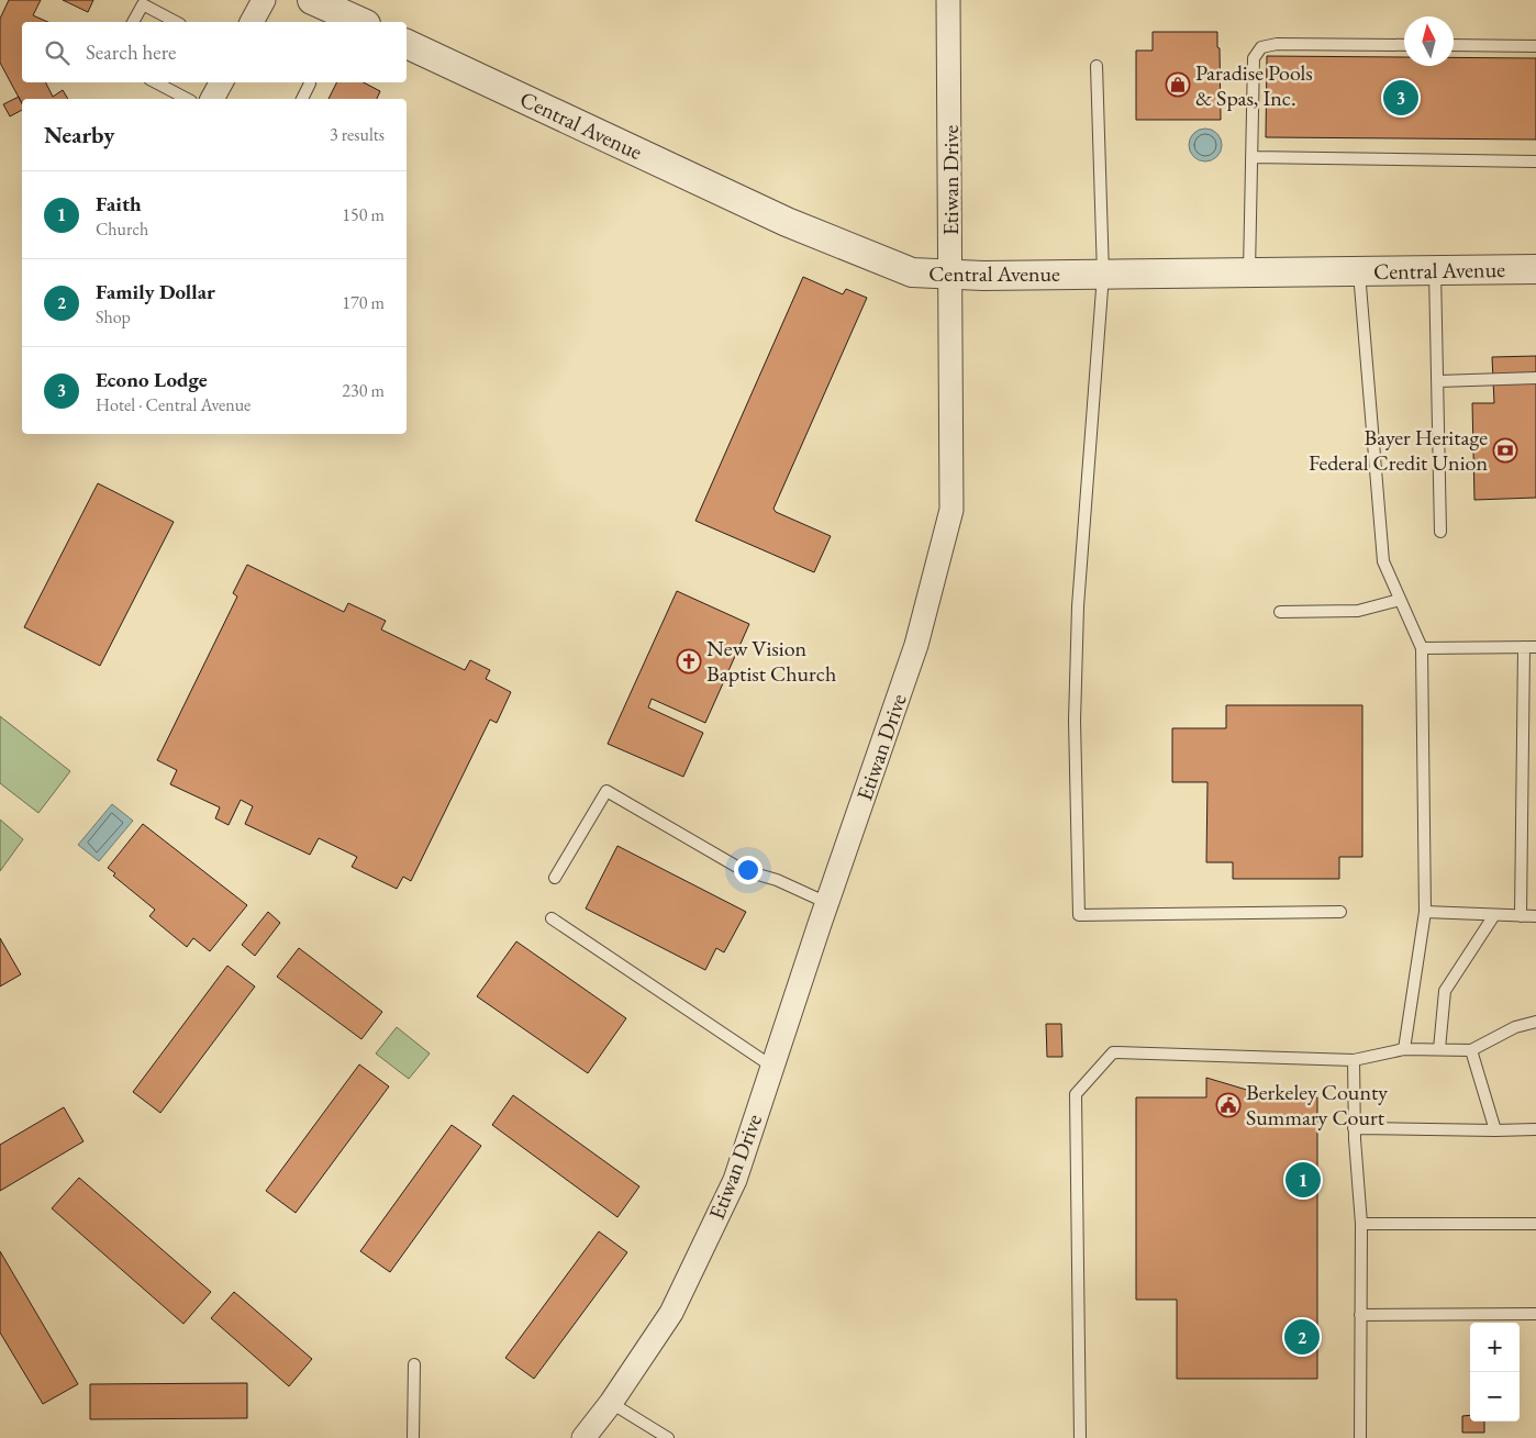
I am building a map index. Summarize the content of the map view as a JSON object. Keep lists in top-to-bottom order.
{
  "streets": {
    "street": ["Central Avenue", "Etiwan Drive"]
  },
  "crossings": [
    ["Central Avenue", "Etiwan Drive"]
  ],
  "places": {
    "shop": ["Paradise Pools & Spas, Inc."],
    "bank": ["Bayer Heritage Federal Credit Union"],
    "church": ["New Vision Baptist Church"],
    "public building": ["Berkeley County Summary Court"]
  },
  "north": "top",
  "page": {
    "search": "Search here",
    "pins": ["3", "1", "2"],
    "heading": ["Nearby", "3 results"],
    "list": [
      {
        "mark": "1",
        "name": "Faith",
        "note": "Church",
        "value": "150 m"
      },
      {
        "mark": "2",
        "name": "Family Dollar",
        "note": "Shop",
        "value": "170 m"
      },
      {
        "mark": "3",
        "name": "Econo Lodge",
        "note": "Hotel · Central Avenue",
        "value": "230 m"
      }
    ],
    "map_buttons": ["+", "−"]
  }
}
